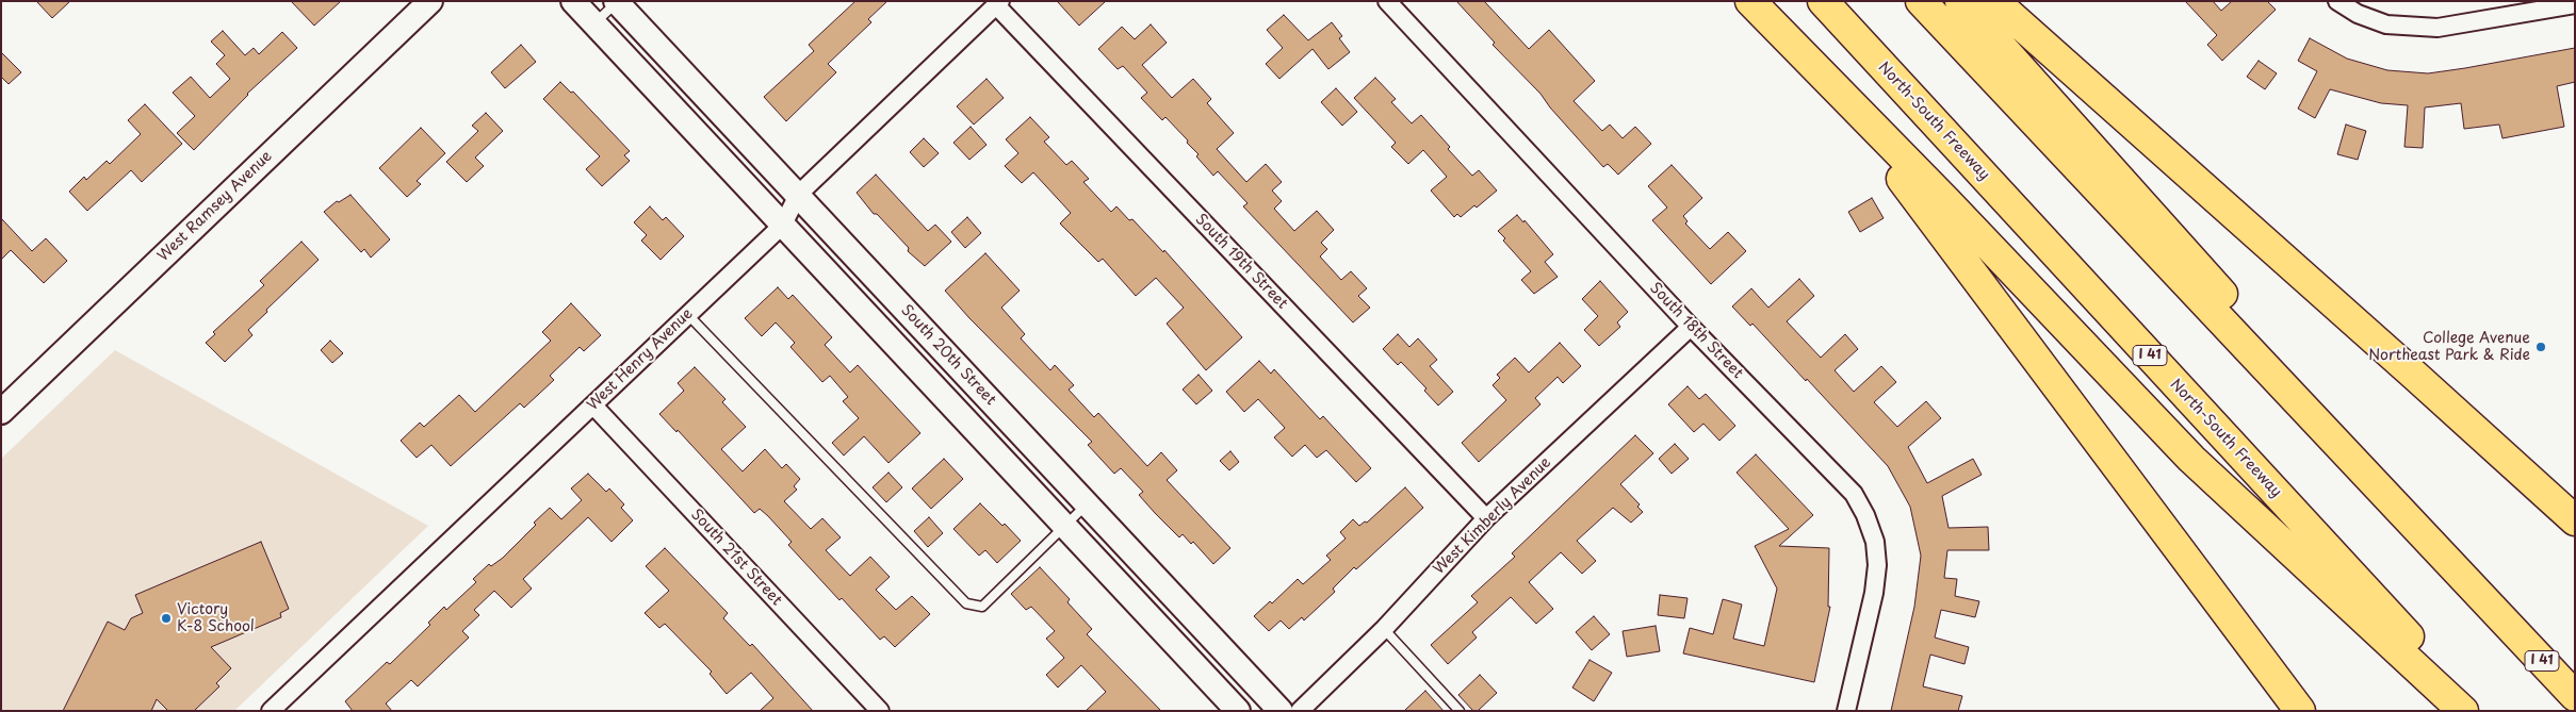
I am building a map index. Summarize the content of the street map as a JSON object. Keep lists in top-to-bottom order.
{
  "streets": {
    "highway": ["North-South Freeway", "I 41"],
    "street": [
      "West Ramsey Avenue",
      "South 19th Street",
      "South 18th Street",
      "South 20th Street",
      "West Henry Avenue",
      "West Kimberly Avenue",
      "South 21st Street"
    ]
  },
  "crossings": [
    ["South 19th Street", "West Henry Avenue"],
    ["South 19th Street", "West Kimberly Avenue"],
    ["South 18th Street", "West Kimberly Avenue"],
    ["South 20th Street", "West Henry Avenue"],
    ["West Henry Avenue", "South 21st Street"]
  ],
  "places": ["College Avenue Northeast Park & Ride", "Victory K-8 School"]
}
